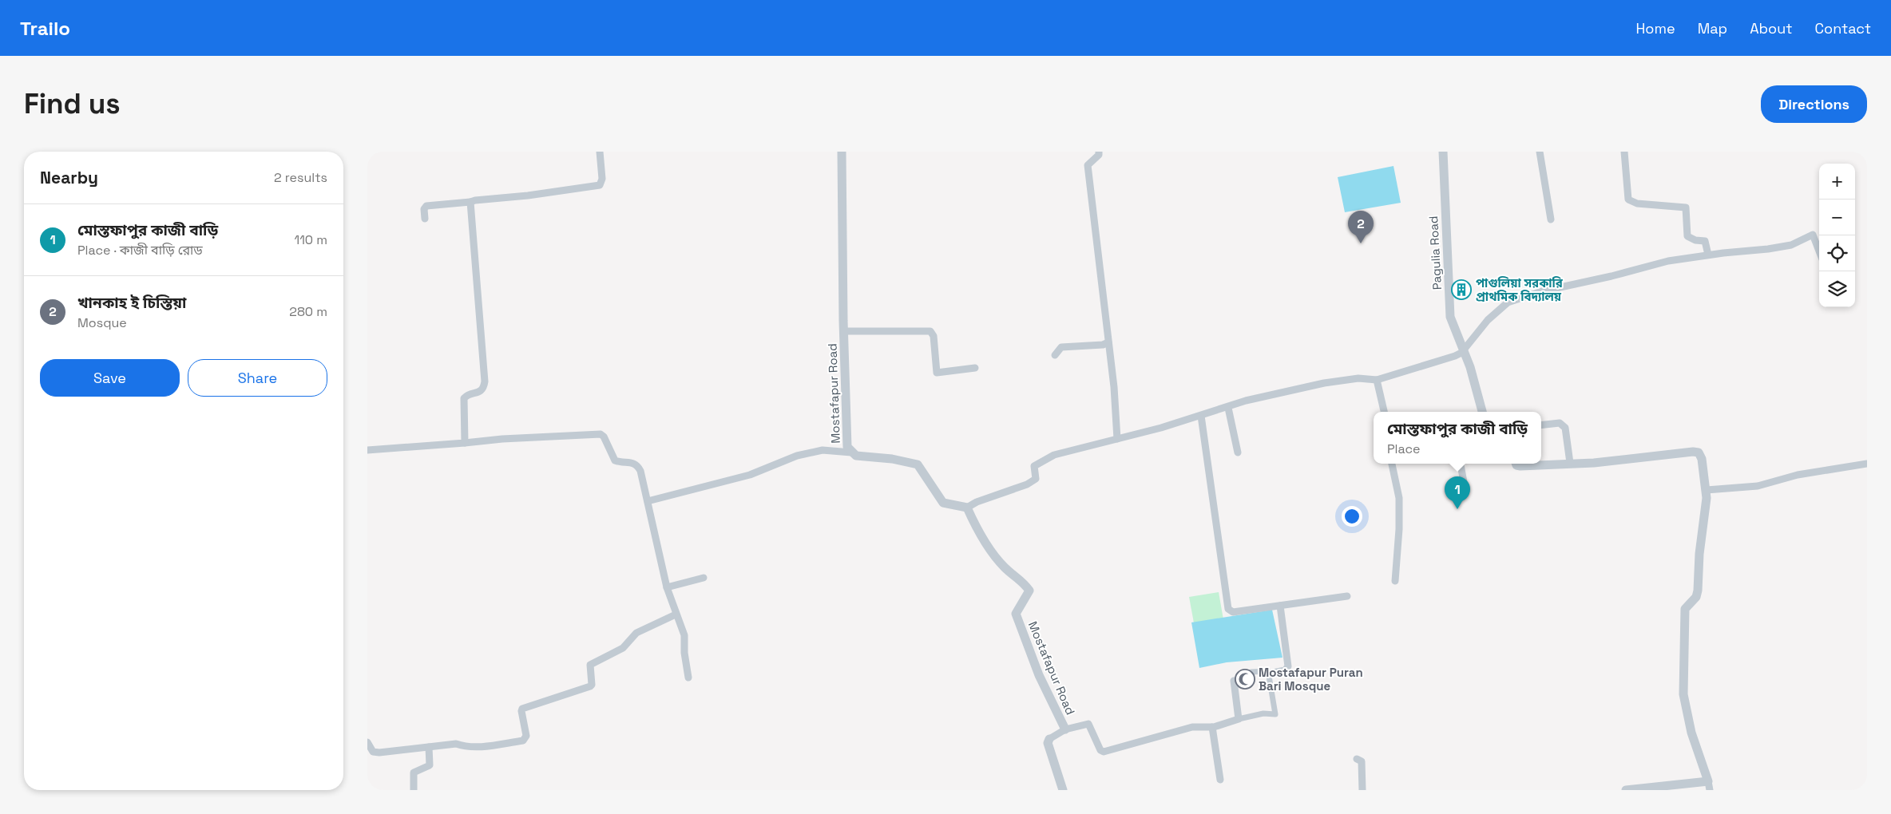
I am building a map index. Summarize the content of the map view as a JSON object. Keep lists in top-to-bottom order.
{
  "streets": {
    "street": ["Pagulia Road", "Mostafapur Road"]
  },
  "places": {
    "building": ["পাগুলিয়া সরকারি প্রাথমিক বিদ্যালয়"],
    "mosque": ["Mostafapur Puran Bari Mosque"]
  },
  "page": {
    "header": "Trailo",
    "nav": [
      "Home",
      "Map",
      "About",
      "Contact"
    ],
    "buttons": [
      "Directions",
      ["Save", "Share"]
    ],
    "title": "Find us",
    "heading": ["Nearby", "2 results"],
    "map_buttons": ["+", "−"],
    "list": [
      {
        "mark": "1",
        "name": "মোস্তফাপুর কাজী বাড়ি",
        "note": "Place · কাজী বাড়ি রোড",
        "value": "110 m"
      },
      {
        "mark": "2",
        "name": "খানকাহ ই চিস্তিয়া",
        "note": "Mosque",
        "value": "280 m"
      }
    ],
    "pins": ["2", "1"],
    "popup": ["মোস্তফাপুর কাজী বাড়ি", "Place"]
  }
}
